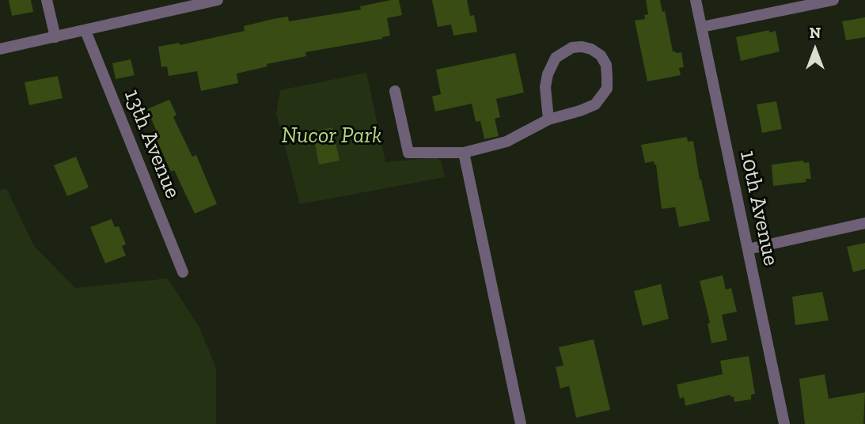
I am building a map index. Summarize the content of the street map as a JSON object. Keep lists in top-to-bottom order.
{
  "streets": {
    "street": ["13th Avenue", "10th Avenue"]
  },
  "parks": ["Nucor Park"],
  "north": "top"
}
